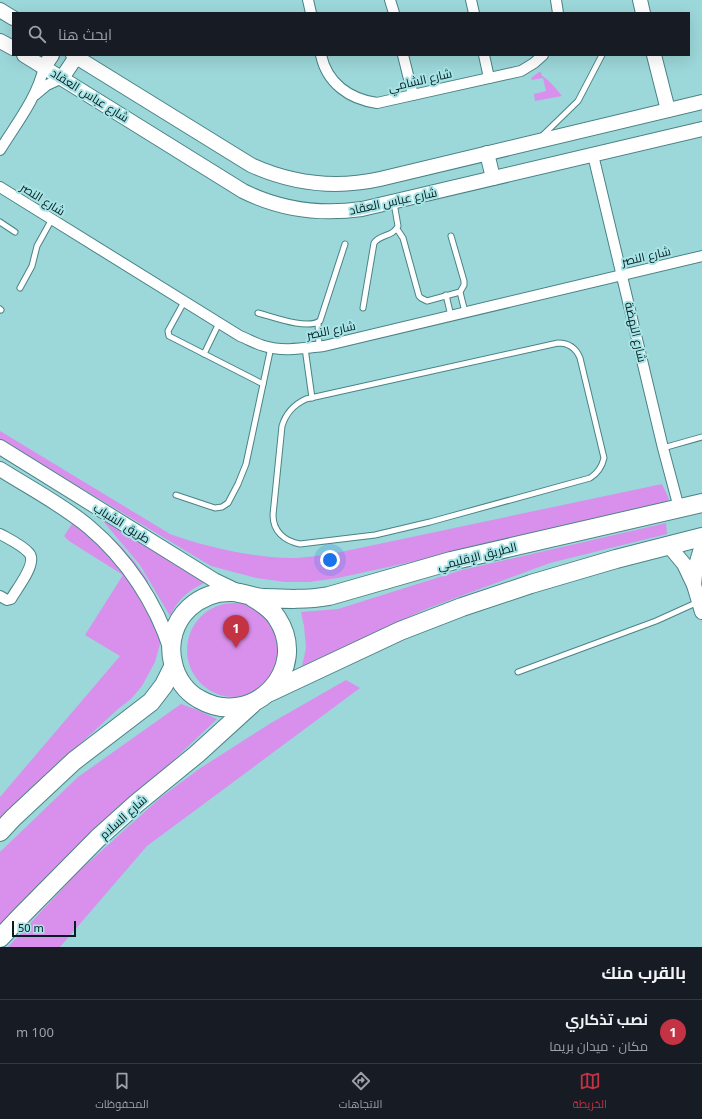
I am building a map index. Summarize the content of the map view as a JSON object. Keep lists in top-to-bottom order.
{
  "streets": {
    "highway": ["الطريق الإقليمي", "شارع السلام"],
    "street": [
      "شارع الشامي",
      "شارع عباس العقاد",
      "شارع النصر",
      "شارع النهضة",
      "طريق الشباب"
    ]
  },
  "crossings": [
    ["شارع عباس العقاد", "شارع النهضة"],
    ["شارع النصر", "شارع النهضة"],
    ["شارع النهضة", "الطريق الإقليمي"],
    ["طريق الشباب", "الطريق الإقليمي"],
    ["طريق الشباب", "شارع السلام"],
    ["الطريق الإقليمي", "شارع السلام"]
  ],
  "scale_bar": "50 m",
  "page": {
    "search": "ابحث هنا",
    "pins": "1",
    "scale": "50 m",
    "heading": "بالقرب منك",
    "list": [
      {
        "mark": "1",
        "name": "نصب تذكاري",
        "note": "مكان · ميدان بريما",
        "value": "100 m"
      }
    ],
    "nav": ["الخريطة", "الاتجاهات", "المحفوظات"]
  }
}
